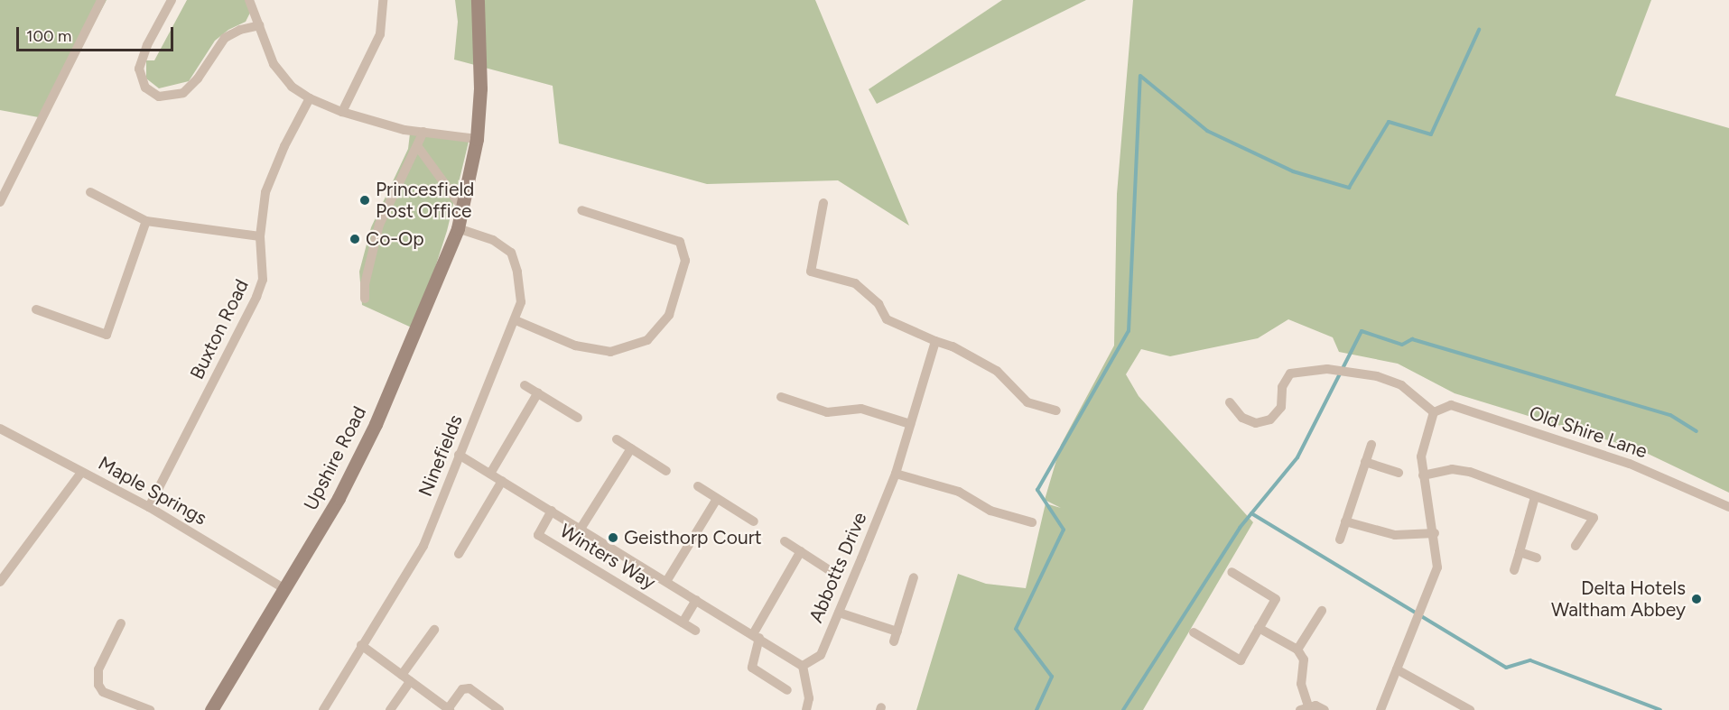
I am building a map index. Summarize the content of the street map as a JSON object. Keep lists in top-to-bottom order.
{
  "streets": {
    "street": [
      "Buxton Road",
      "Old Shire Lane",
      "Ninefields",
      "Upshire Road",
      "Maple Springs",
      "Winters Way",
      "Abbotts Drive"
    ]
  },
  "crossings": [
    ["Buxton Road", "Maple Springs"],
    ["Ninefields", "Upshire Road"],
    ["Ninefields", "Winters Way"],
    ["Upshire Road", "Maple Springs"],
    ["Winters Way", "Abbotts Drive"]
  ],
  "places": [
    "Princesfield Post Office",
    "Co-Op",
    "Geisthorp Court",
    "Delta Hotels Waltham Abbey"
  ],
  "scale_bar": "100 m"
}
